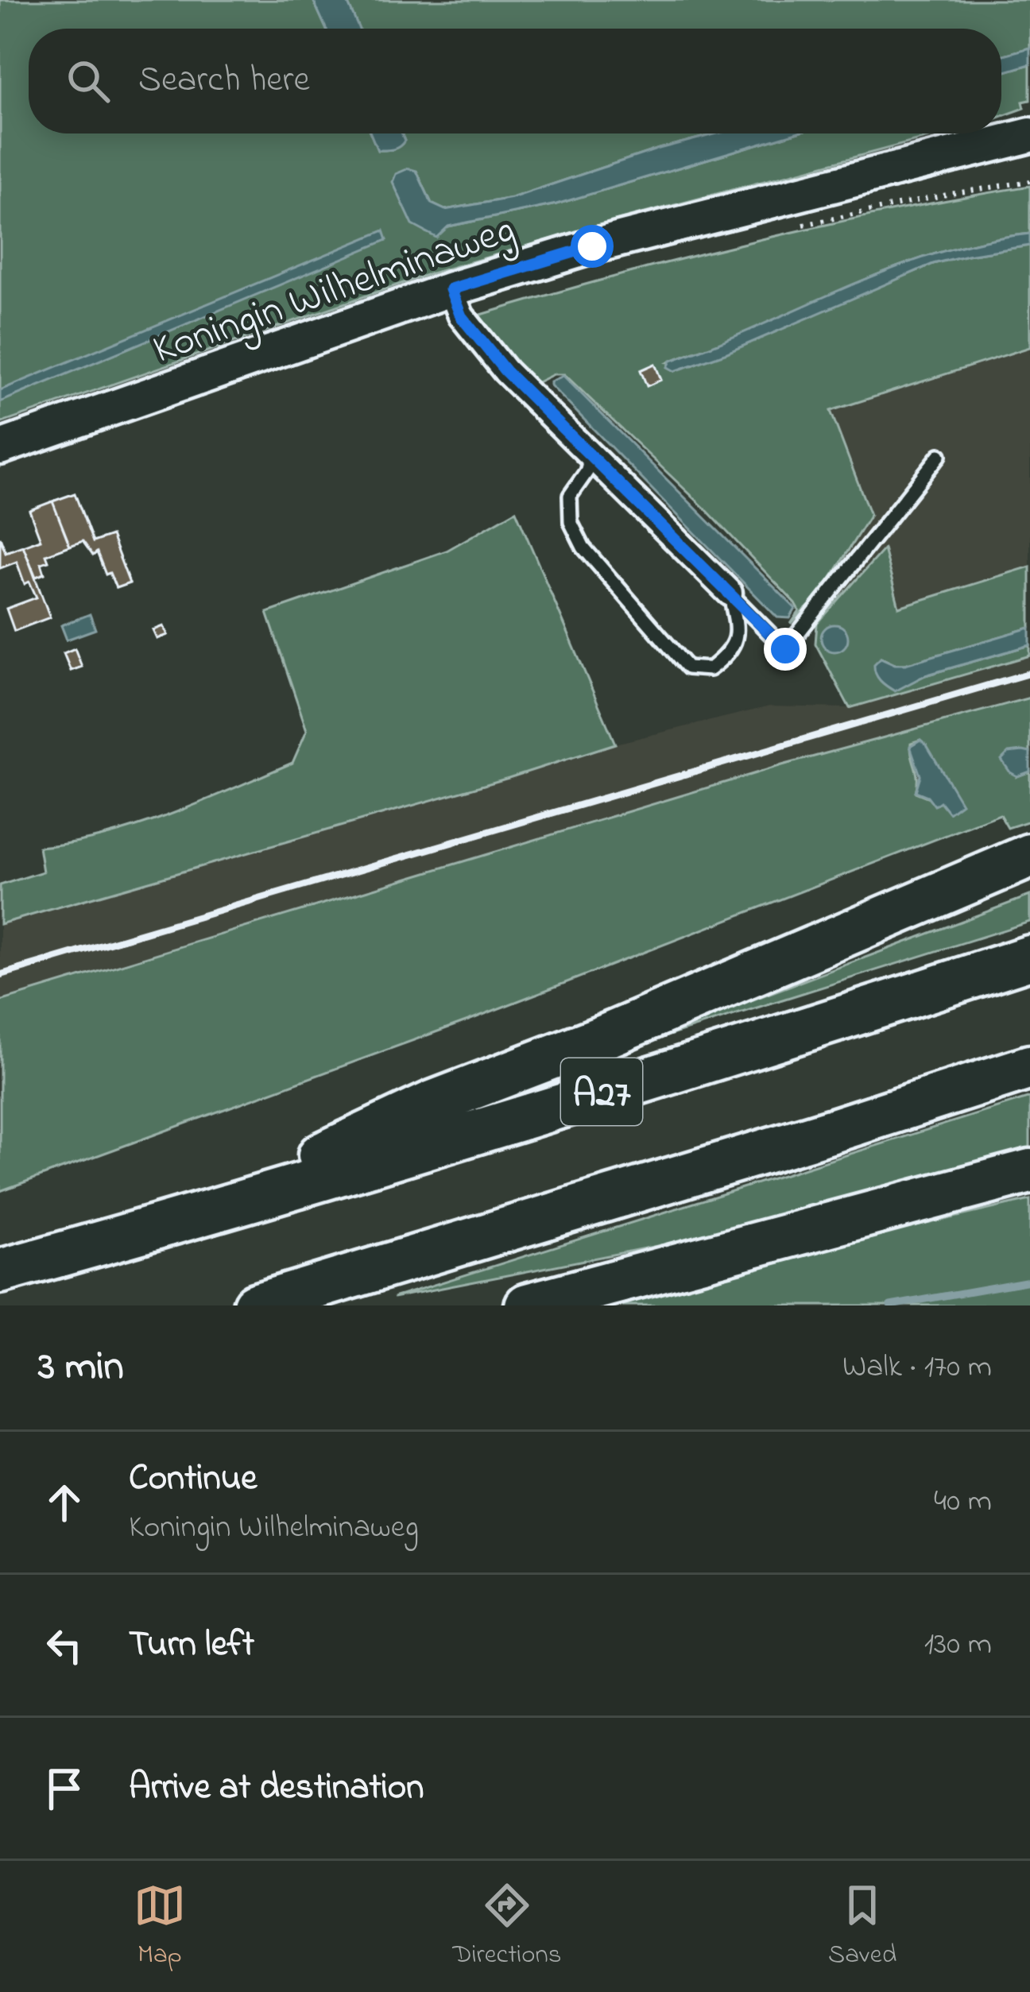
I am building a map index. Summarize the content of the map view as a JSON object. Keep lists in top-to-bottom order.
{
  "streets": {
    "highway": ["A27"],
    "main road": ["Koningin Wilhelminaweg"]
  },
  "page": {
    "search": "Search here",
    "heading": ["3 min", "Walk · 170 m"],
    "list": [
      ["Continue", "Koningin Wilhelminaweg", "40 m"],
      ["Turn left", "130 m"],
      "Arrive at destination"
    ],
    "nav": ["Map", "Directions", "Saved"]
  }
}
